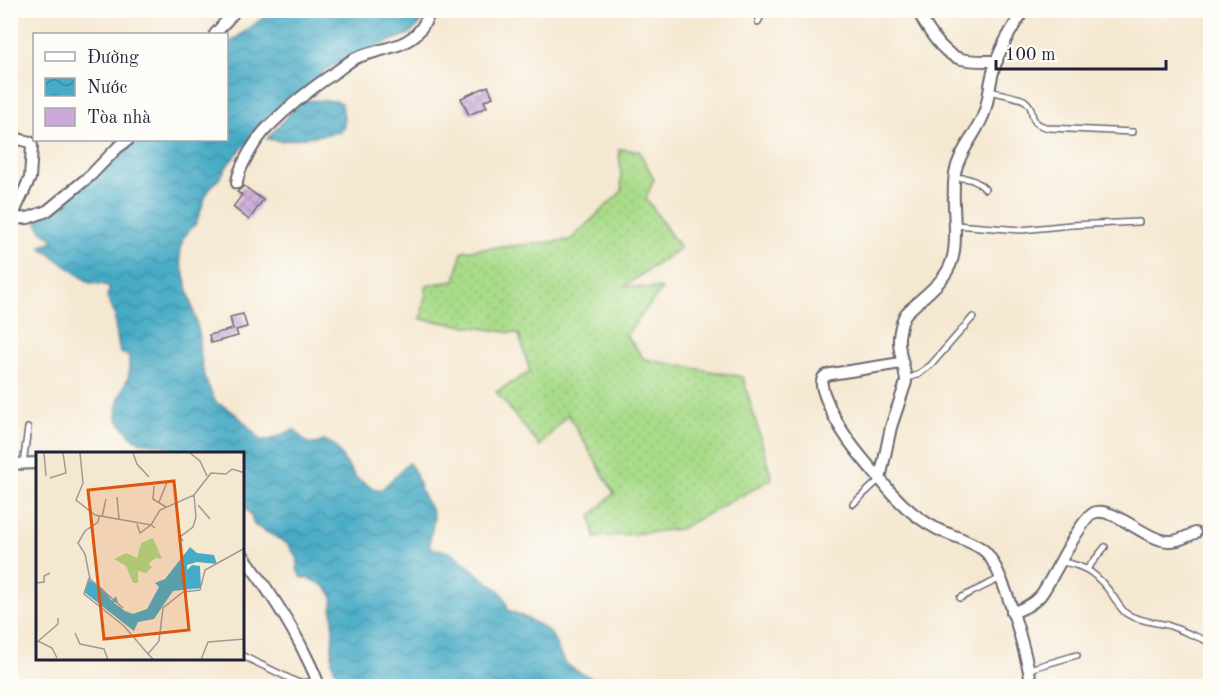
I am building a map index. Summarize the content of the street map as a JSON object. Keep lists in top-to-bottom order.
{
  "legend": ["Đường", "Nước", "Tòa nhà"],
  "scale_bar": "100 m"
}
